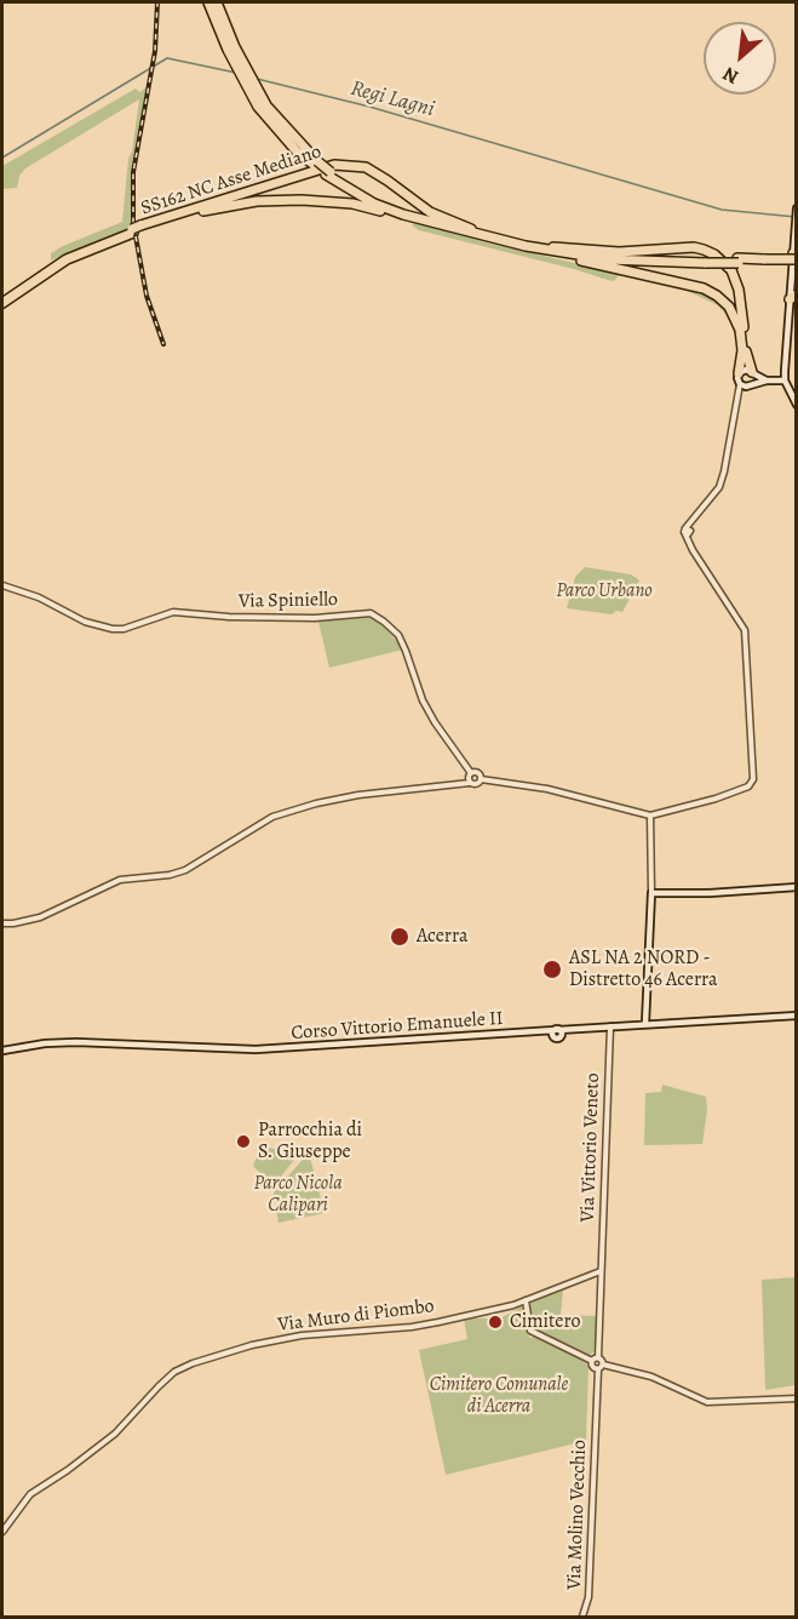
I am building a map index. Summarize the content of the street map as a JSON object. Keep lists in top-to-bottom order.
{
  "streets": {
    "highway": ["SS162 NC Asse Mediano"],
    "main road": ["Corso Vittorio Emanuele II"],
    "street": [
      "Via Spiniello",
      "Via Vittorio Veneto",
      "Via Muro di Piombo",
      "Via Molino Vecchio"
    ]
  },
  "crossings": [
    ["Corso Vittorio Emanuele II", "Via Vittorio Veneto"],
    ["Via Vittorio Veneto", "Via Muro di Piombo"]
  ],
  "water": ["Regi Lagni"],
  "parks": ["Parco Urbano", "Parco Nicola Calipari", "Cimitero Comunale di Acerra"],
  "places": [
    "Acerra",
    "ASL NA 2 NORD - Distretto 46 Acerra",
    "Parrocchia di S. Giuseppe",
    "Cimitero"
  ],
  "north": "bottom left"
}
